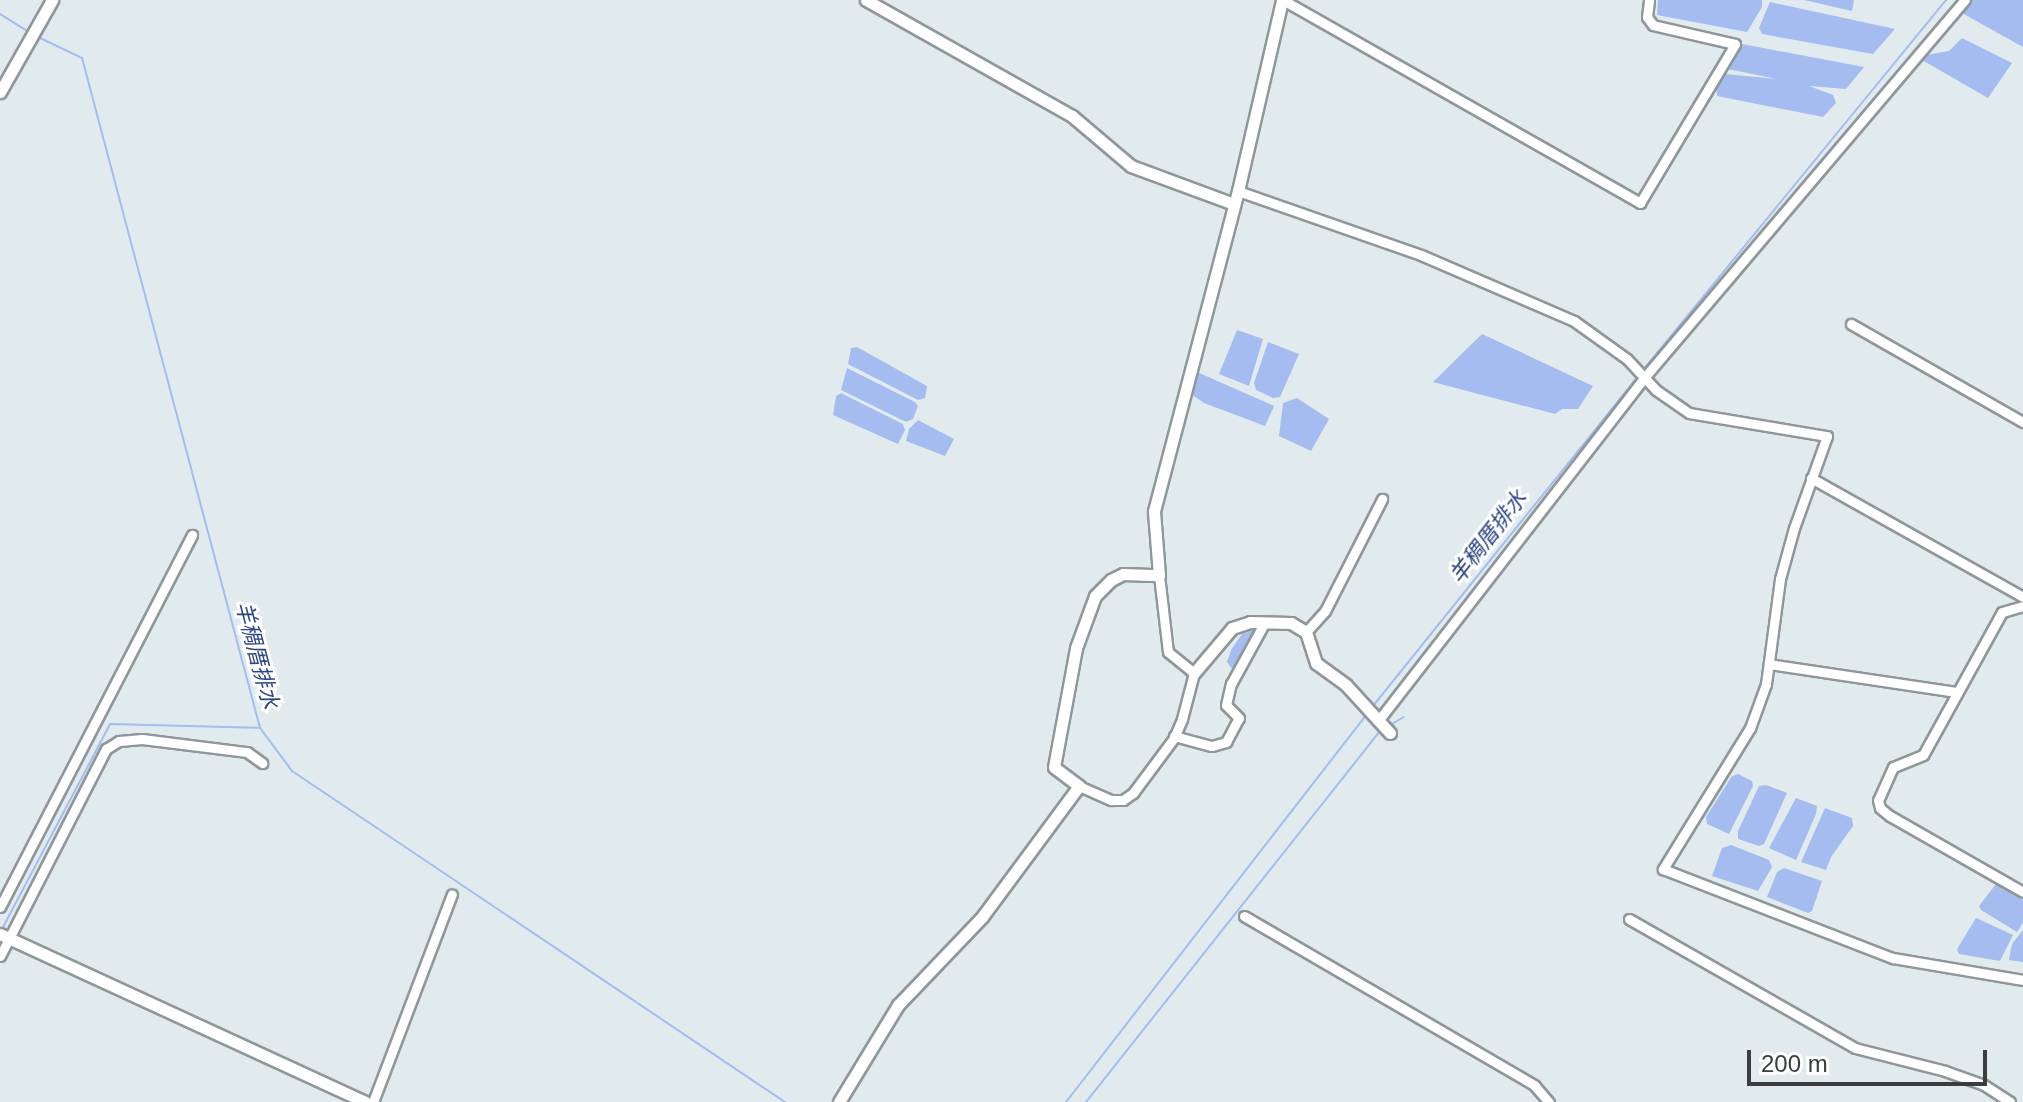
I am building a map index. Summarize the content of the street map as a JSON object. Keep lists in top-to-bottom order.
{
  "water": ["羊稠厝排水"],
  "scale_bar": "200 m"
}
